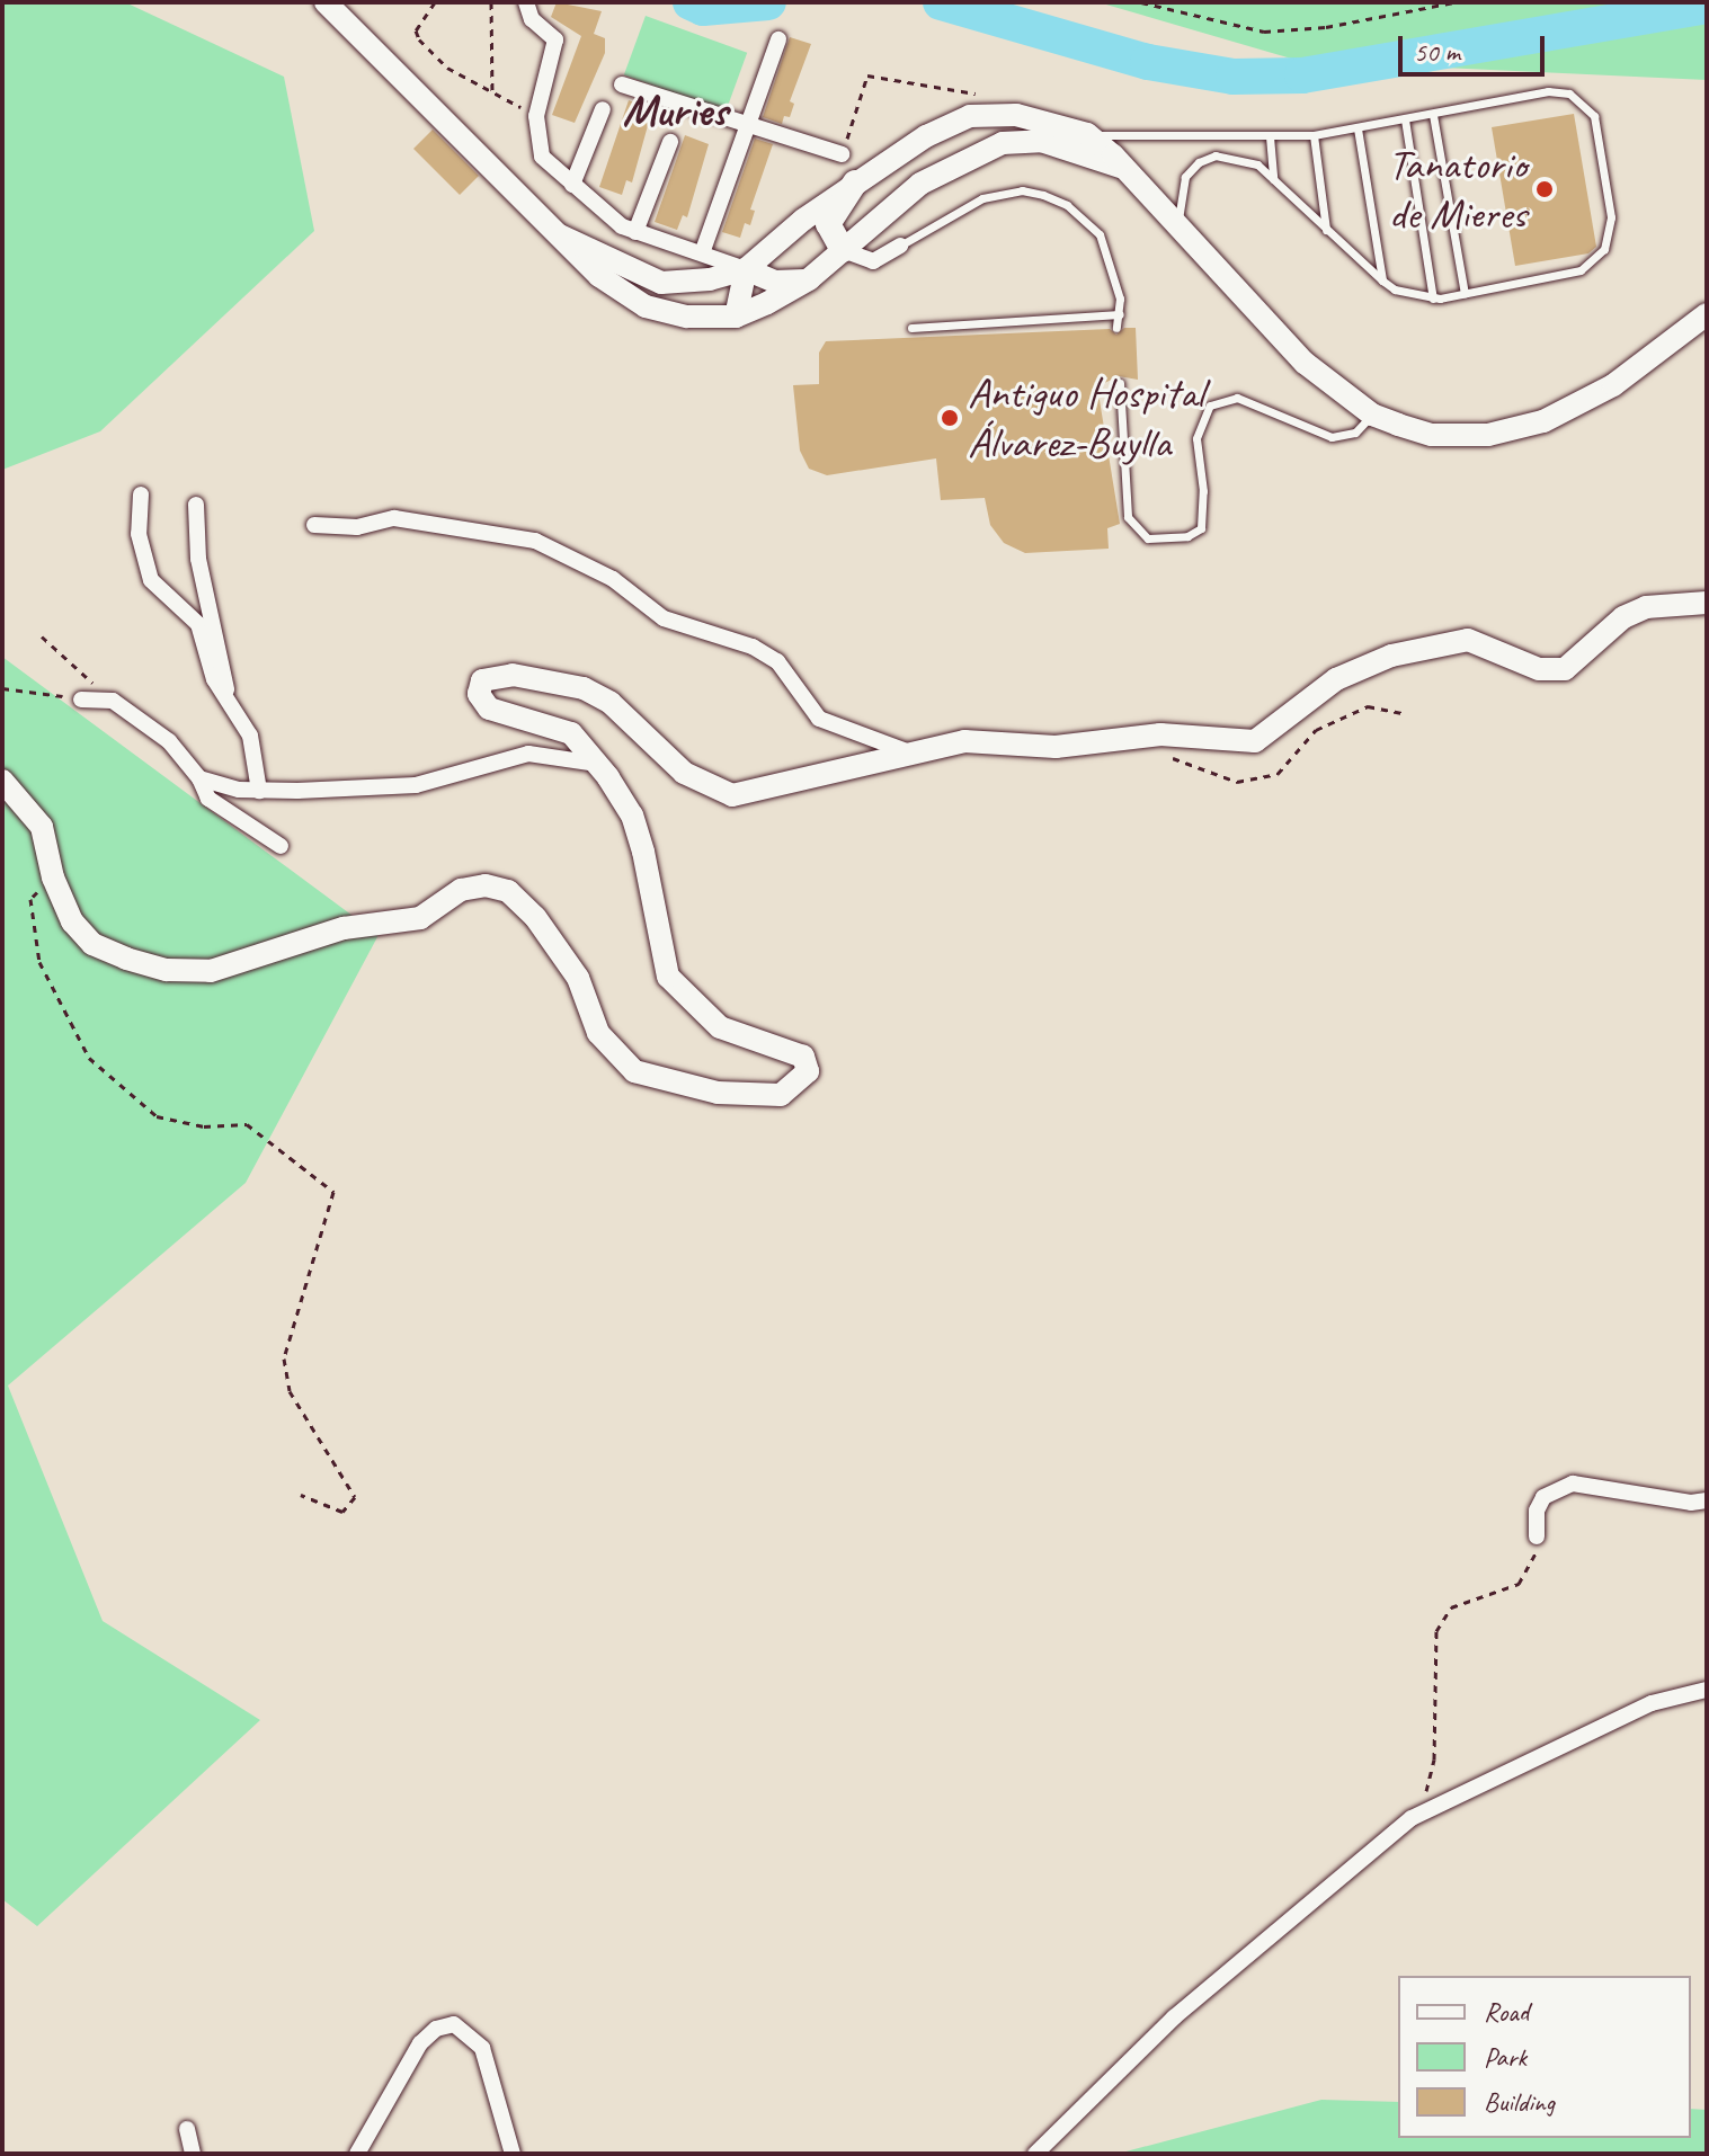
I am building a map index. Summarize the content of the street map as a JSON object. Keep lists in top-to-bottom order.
{
  "districts": ["Muries"],
  "places": ["Tanatorio de Mieres", "Antiguo Hospital Álvarez-Buylla"],
  "legend": ["Road", "Park", "Building"],
  "scale_bar": "50 m"
}
